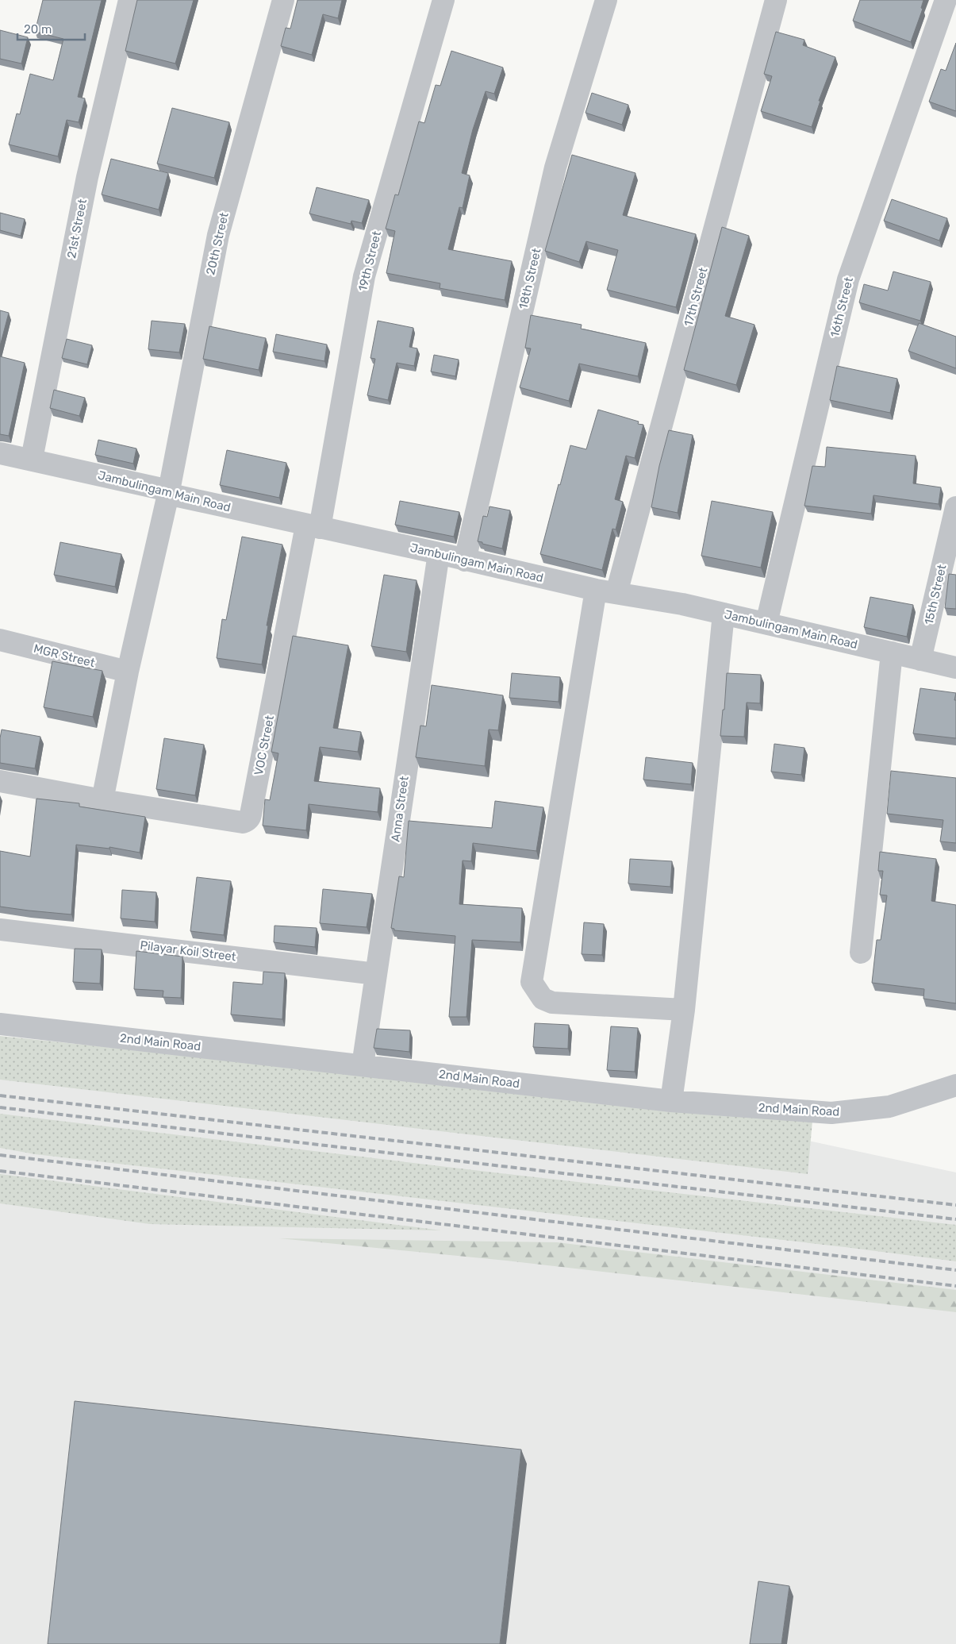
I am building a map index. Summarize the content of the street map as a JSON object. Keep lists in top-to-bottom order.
{
  "streets": {
    "street": [
      "21st Street",
      "20th Street",
      "19th Street",
      "18th Street",
      "17th Street",
      "16th Street",
      "Jambulingam Main Road",
      "15th Street",
      "MGR Street",
      "VOC Street",
      "Anna Street",
      "Pilayar Koil Street",
      "2nd Main Road"
    ]
  },
  "crossings": [
    ["21st Street", "Jambulingam Main Road"],
    ["20th Street", "Jambulingam Main Road"],
    ["20th Street", "MGR Street"],
    ["20th Street", "VOC Street"],
    ["19th Street", "Jambulingam Main Road"],
    ["19th Street", "VOC Street"],
    ["18th Street", "Jambulingam Main Road"],
    ["17th Street", "Jambulingam Main Road"],
    ["16th Street", "Jambulingam Main Road"],
    ["Jambulingam Main Road", "15th Street"],
    ["Jambulingam Main Road", "VOC Street"],
    ["Jambulingam Main Road", "Anna Street"],
    ["Anna Street", "Pilayar Koil Street"],
    ["Anna Street", "2nd Main Road"]
  ],
  "scale_bar": "20 m"
}
